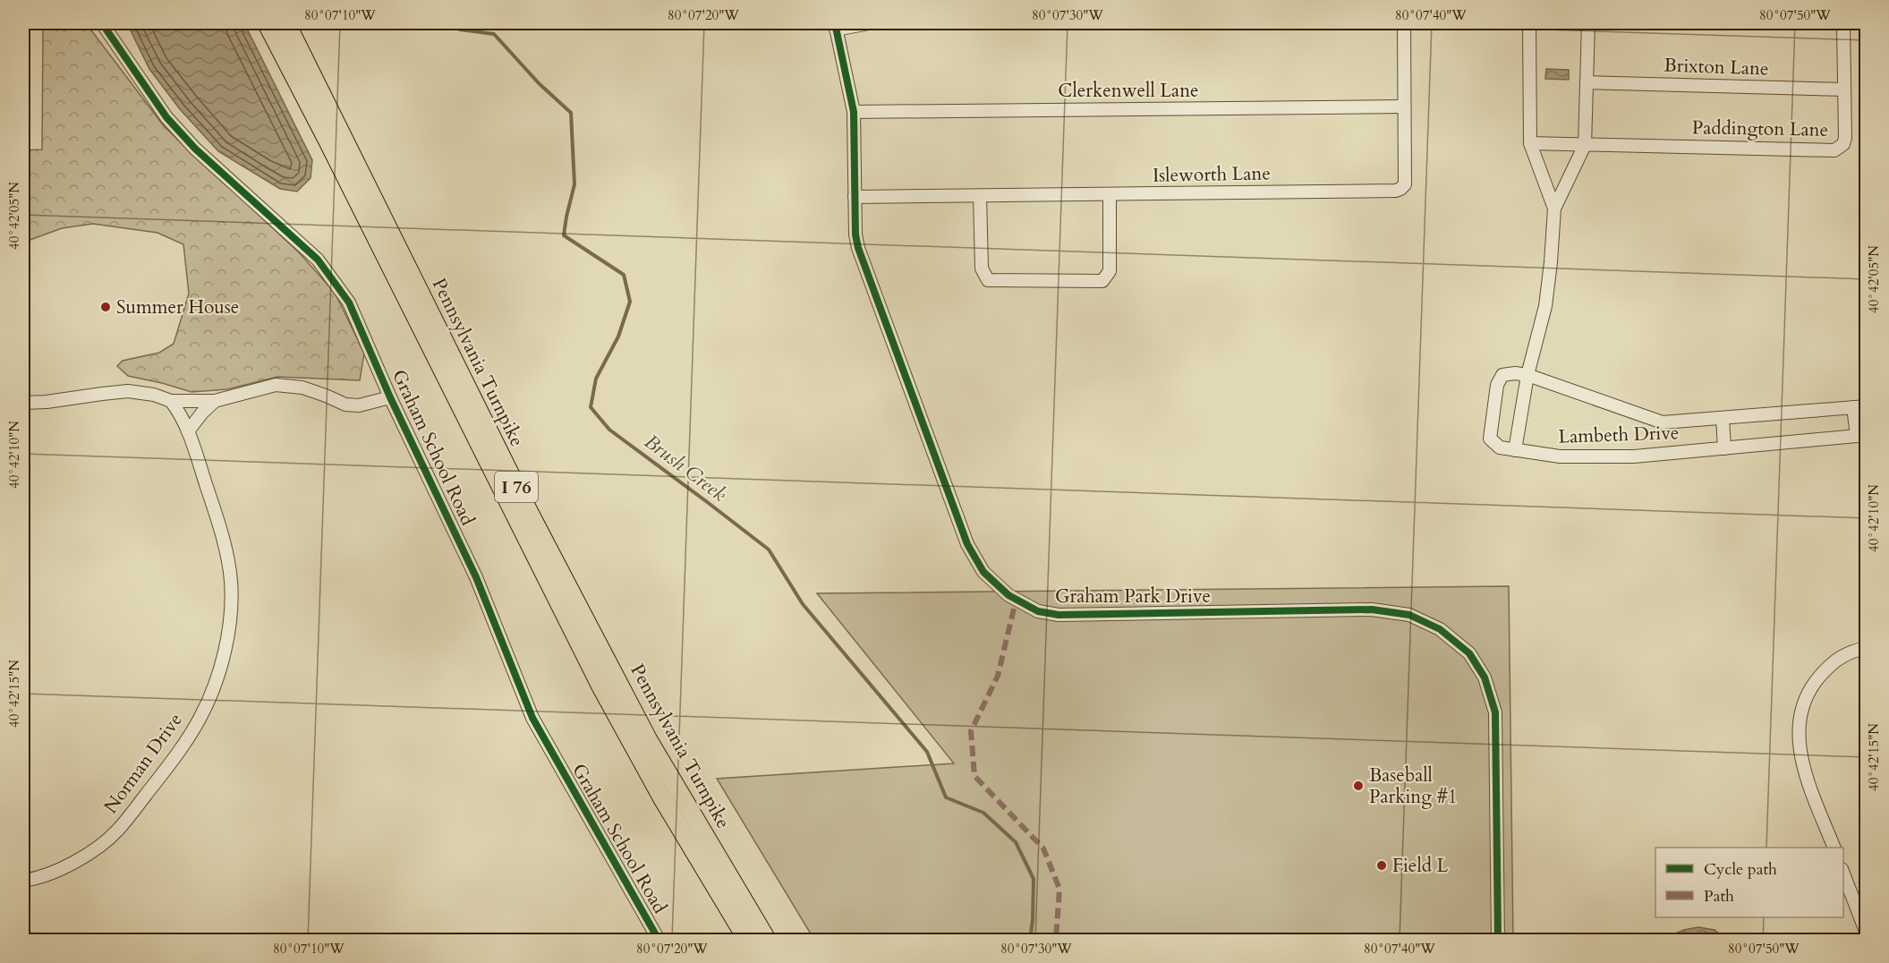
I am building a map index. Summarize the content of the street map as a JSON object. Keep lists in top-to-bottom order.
{
  "streets": {
    "highway": ["Pennsylvania Turnpike", "I 76"],
    "street": [
      "Brixton Lane",
      "Clerkenwell Lane",
      "Paddington Lane",
      "Isleworth Lane",
      "Lambeth Drive",
      "Graham School Road",
      "Graham Park Drive",
      "Norman Drive"
    ]
  },
  "crossings": [
    ["Brixton Lane", "Paddington Lane"],
    ["Clerkenwell Lane", "Isleworth Lane"],
    ["Clerkenwell Lane", "Graham Park Drive"],
    ["Isleworth Lane", "Graham Park Drive"]
  ],
  "water": ["Brush Creek"],
  "places": ["Summer House", "Baseball Parking #1", "Field L"],
  "legend": ["Cycle path", "Path"],
  "coordinates": [
    "80°07'10\"W",
    "80°07'20\"W",
    "80°07'30\"W",
    "80°07'40\"W",
    "80°07'50\"W",
    "40°42'05\"N",
    "40°42'10\"N",
    "40°42'15\"N"
  ]
}
